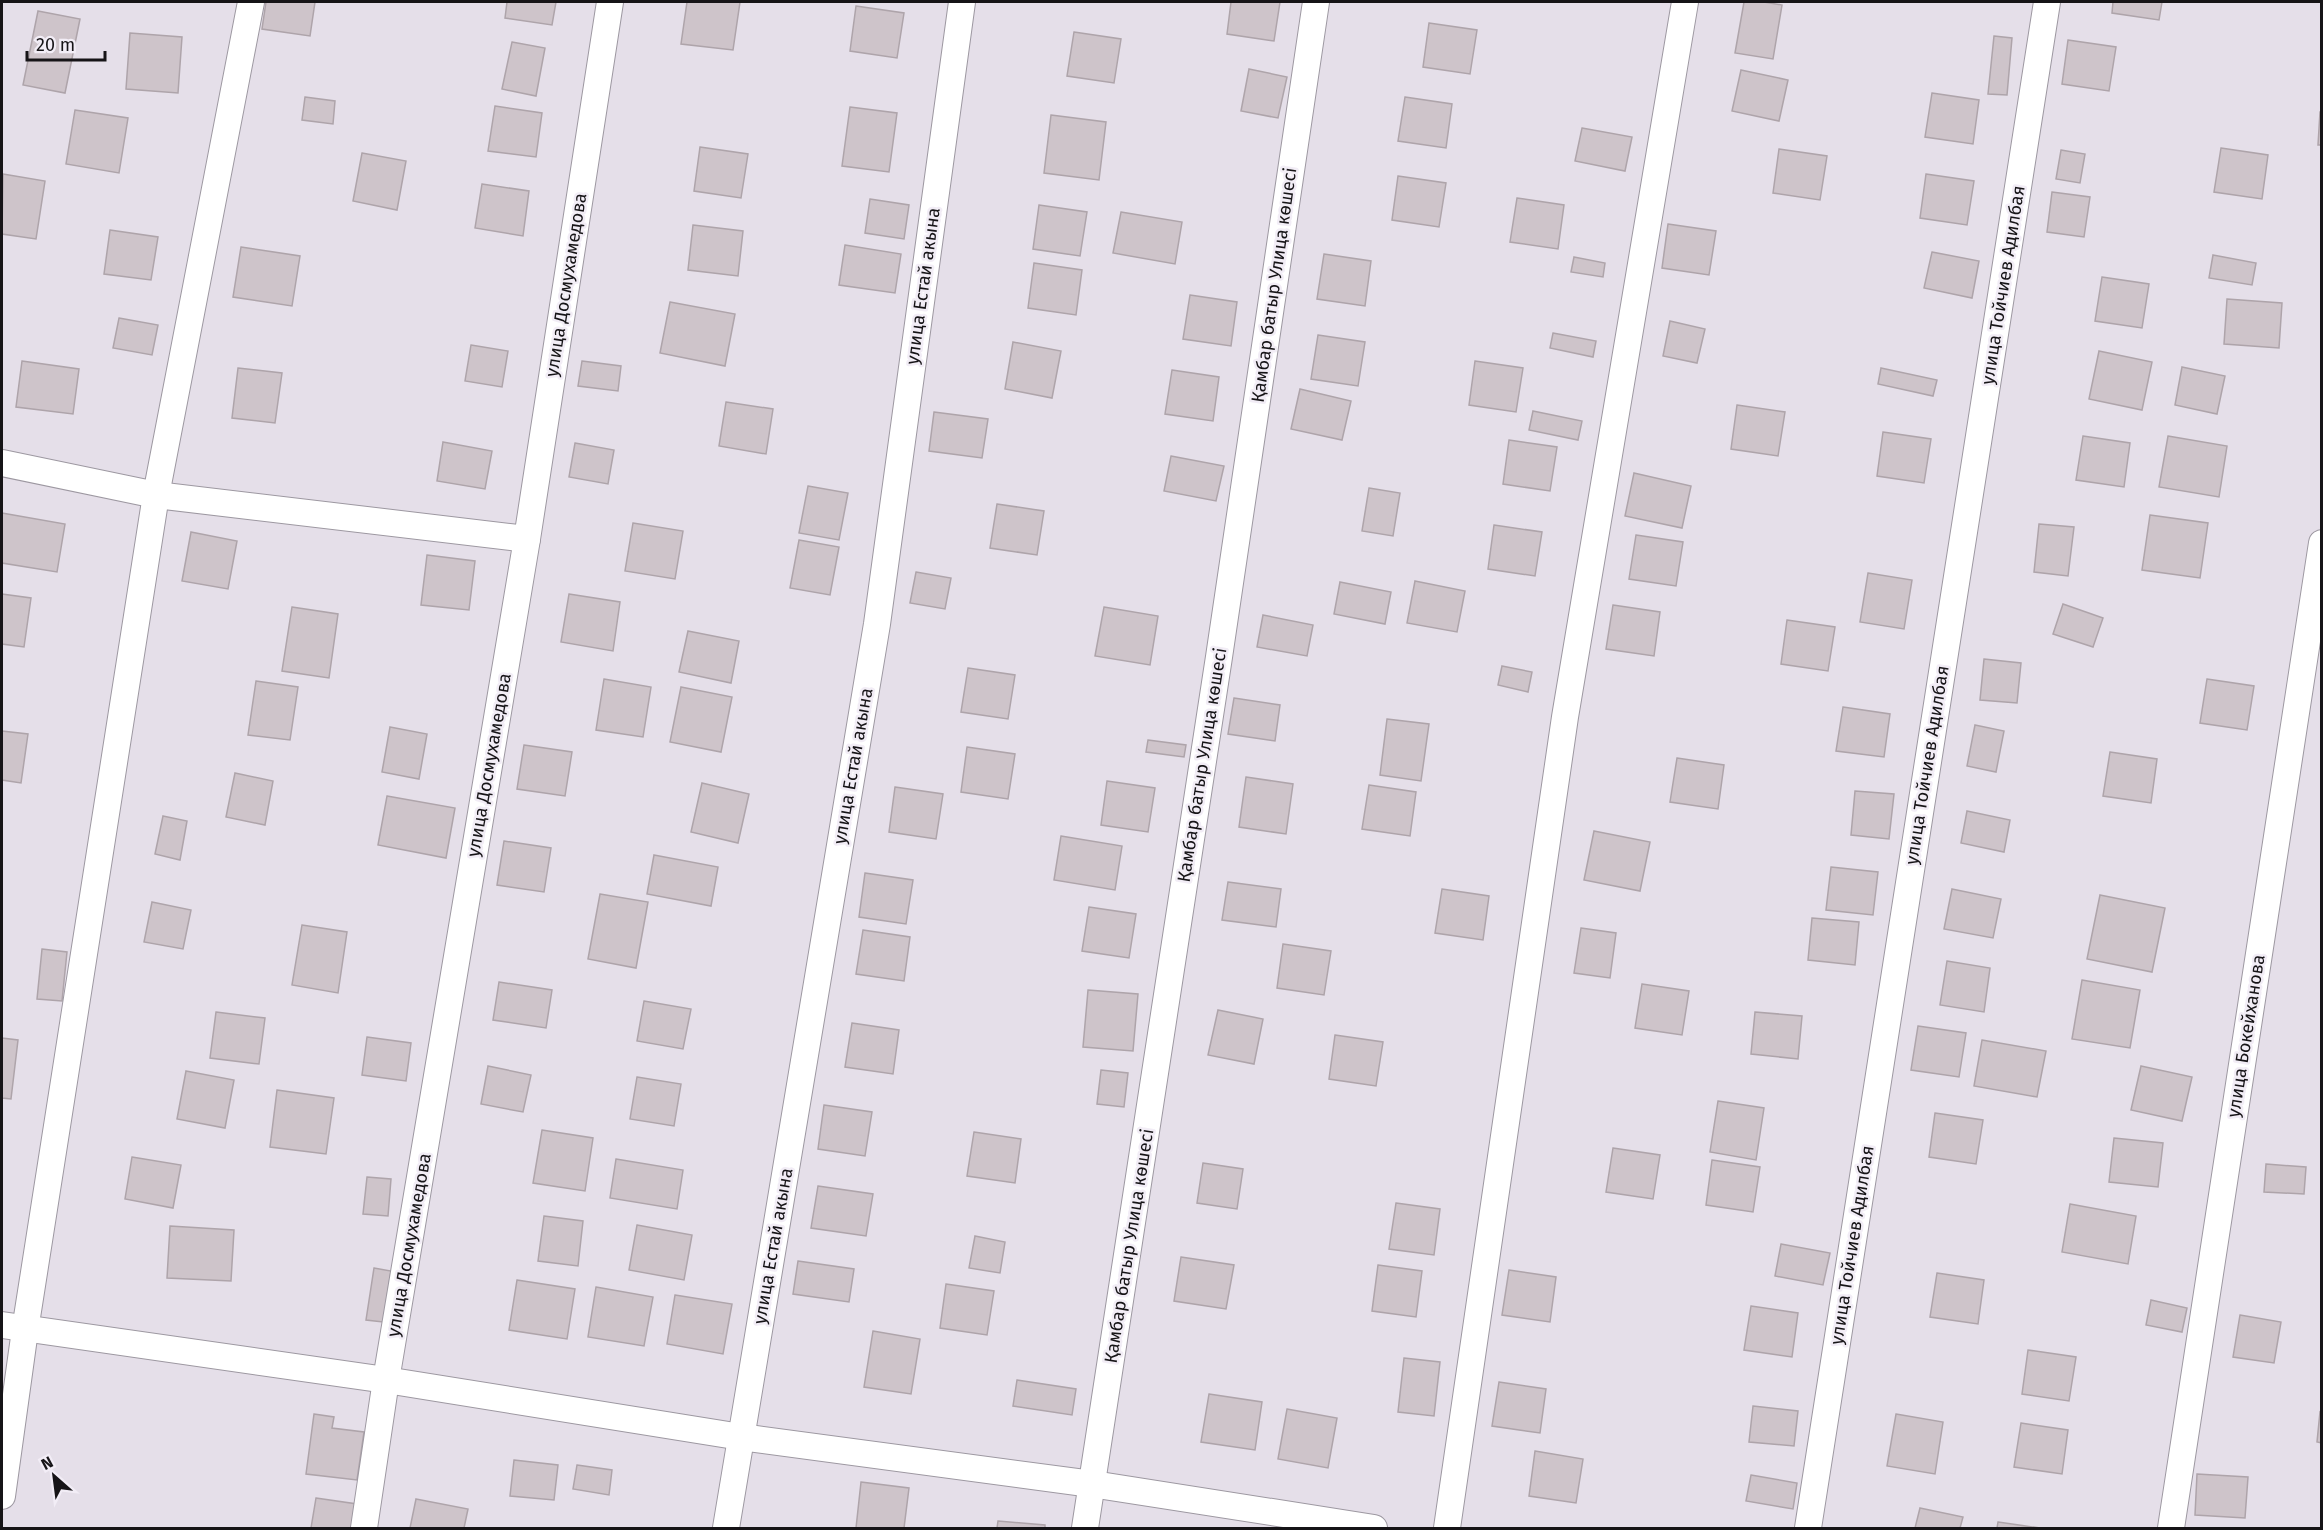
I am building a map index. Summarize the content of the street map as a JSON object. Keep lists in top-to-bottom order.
{
  "streets": {
    "street": [
      "улица Досмухамедова",
      "Қамбар батыр Улица көшесі",
      "улица Тойчиев Адилбая",
      "улица Естай акына",
      "улица Бокейханова"
    ]
  },
  "scale_bar": "20 m",
  "north": "top left"
}
